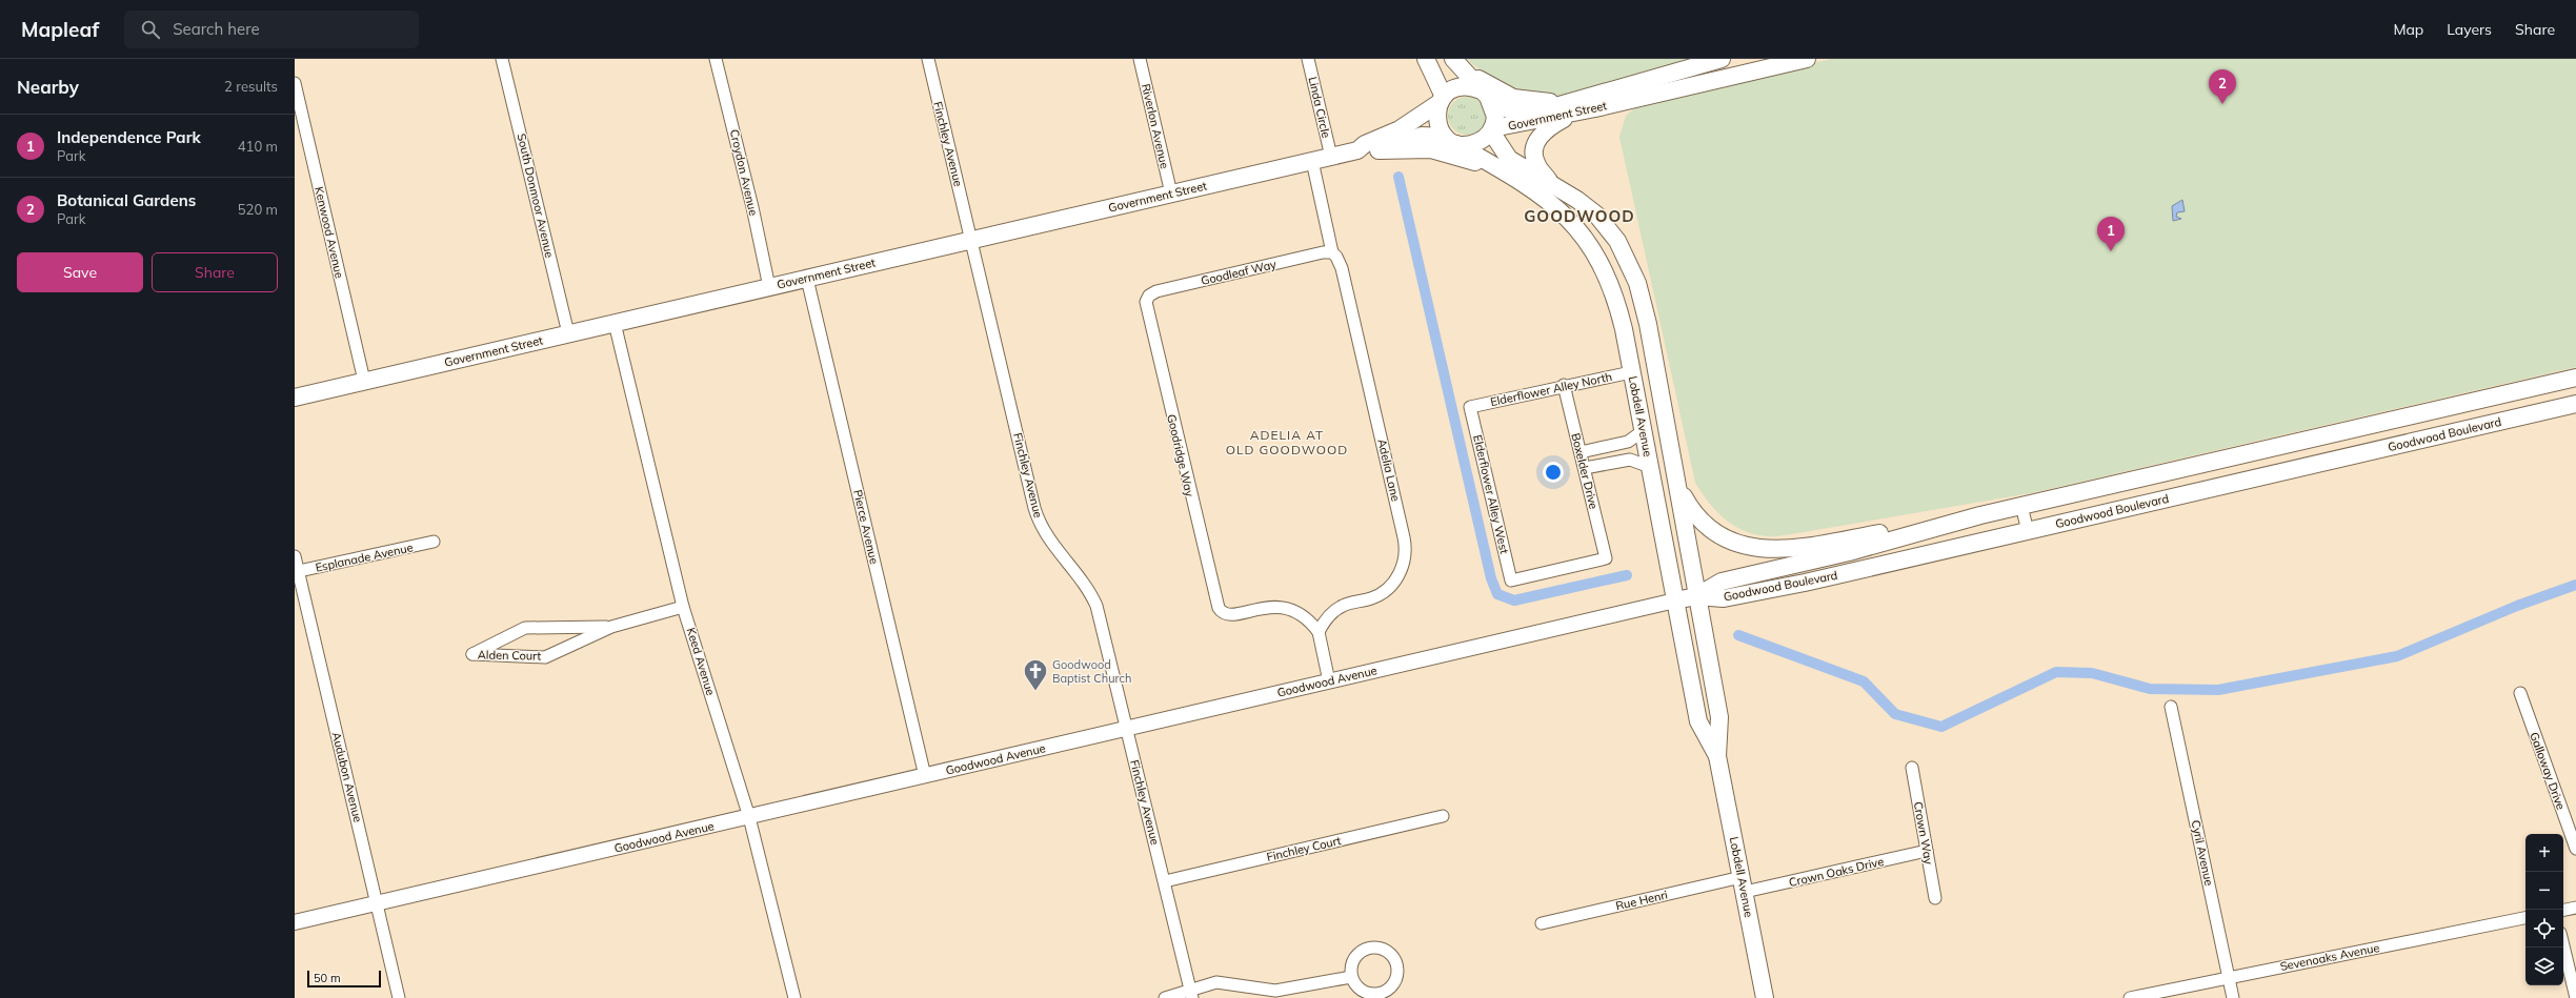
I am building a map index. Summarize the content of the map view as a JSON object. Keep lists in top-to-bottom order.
{
  "streets": {
    "main road": [
      "Government Street",
      "Lobdell Avenue",
      "Goodwood Boulevard",
      "Goodwood Avenue"
    ],
    "street": [
      "Linda Circle",
      "Riverlon Avenue",
      "Finchley Avenue",
      "Croydon Avenue",
      "South Donmoor Avenue",
      "Kenwood Avenue",
      "Goodleaf Way",
      "Elderflower Alley North",
      "Goodridge Way",
      "Adelia Lane",
      "Boxelder Drive",
      "Elderflower Alley West",
      "Pierce Avenue",
      "Esplanade Avenue",
      "Alden Court",
      "Keed Avenue",
      "Galloway Drive",
      "Audubon Avenue",
      "Crown Way",
      "Finchley Court",
      "Cyril Avenue",
      "Crown Oaks Drive",
      "Rue Henri",
      "Sevenoaks Avenue"
    ]
  },
  "crossings": [
    ["Linda Circle", "Government Street"],
    ["Government Street", "Riverlon Avenue"],
    ["Government Street", "Finchley Avenue"],
    ["Government Street", "Croydon Avenue"],
    ["Government Street", "South Donmoor Avenue"],
    ["Government Street", "Kenwood Avenue"],
    ["Government Street", "Lobdell Avenue"],
    ["Government Street", "Adelia Lane"],
    ["Government Street", "Pierce Avenue"],
    ["Government Street", "Keed Avenue"],
    ["Finchley Avenue", "Goodwood Avenue"],
    ["Finchley Avenue", "Finchley Court"],
    ["Goodleaf Way", "Goodridge Way"],
    ["Goodleaf Way", "Adelia Lane"],
    ["Elderflower Alley North", "Lobdell Avenue"],
    ["Elderflower Alley North", "Boxelder Drive"],
    ["Elderflower Alley North", "Elderflower Alley West"],
    ["Lobdell Avenue", "Goodwood Boulevard"],
    ["Lobdell Avenue", "Goodwood Avenue"],
    ["Lobdell Avenue", "Crown Oaks Drive"],
    ["Lobdell Avenue", "Rue Henri"],
    ["Goodwood Boulevard", "Goodwood Avenue"],
    ["Goodridge Way", "Adelia Lane"],
    ["Boxelder Drive", "Elderflower Alley West"],
    ["Pierce Avenue", "Goodwood Avenue"],
    ["Esplanade Avenue", "Audubon Avenue"],
    ["Alden Court", "Keed Avenue"],
    ["Keed Avenue", "Goodwood Avenue"],
    ["Goodwood Avenue", "Audubon Avenue"],
    ["Crown Way", "Crown Oaks Drive"],
    ["Cyril Avenue", "Sevenoaks Avenue"],
    ["Crown Oaks Drive", "Rue Henri"]
  ],
  "districts": ["GOODWOOD", "ADELIA AT OLD GOODWOOD"],
  "places": {
    "church": ["Goodwood Baptist Church"]
  },
  "scale_bar": "50 m",
  "page": {
    "header": "Mapleaf",
    "search": "Search here",
    "nav": ["Map", "Layers", "Share"],
    "heading": ["Nearby", "2 results"],
    "pins": ["2", "1"],
    "list": [
      {
        "mark": "1",
        "name": "Independence Park",
        "note": "Park",
        "value": "410 m"
      },
      {
        "mark": "2",
        "name": "Botanical Gardens",
        "note": "Park",
        "value": "520 m"
      }
    ],
    "buttons": ["Save", "Share"],
    "map_buttons": ["+", "−"],
    "scale": "50 m"
  }
}
